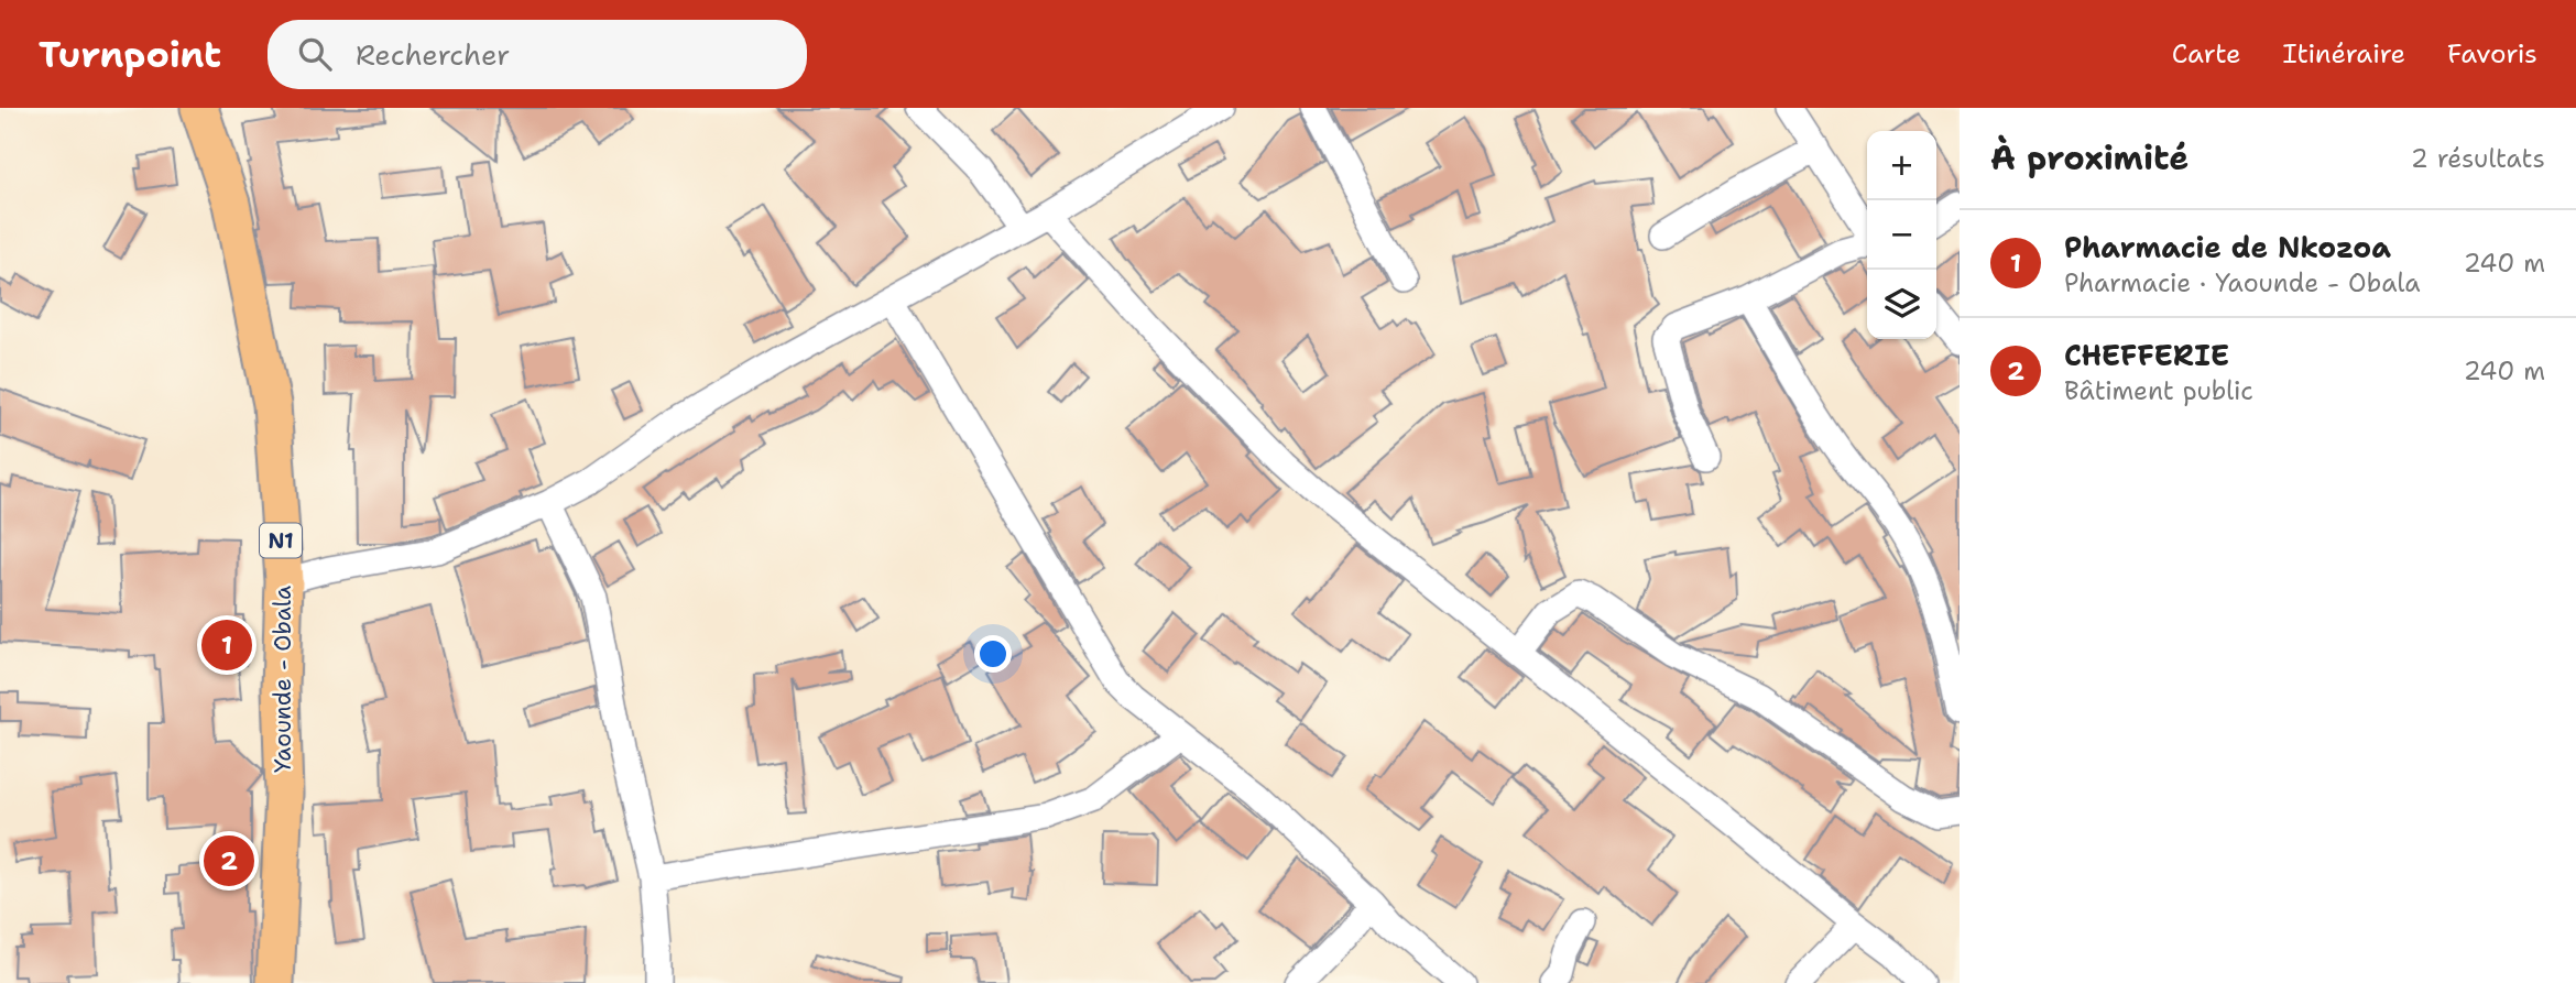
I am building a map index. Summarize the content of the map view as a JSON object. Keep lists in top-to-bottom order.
{
  "streets": {
    "highway": ["N1", "Yaounde - Obala"]
  },
  "page": {
    "header": "Turnpoint",
    "search": "Rechercher",
    "nav": ["Carte", "Itinéraire", "Favoris"],
    "heading": ["À proximité", "2 résultats"],
    "map_buttons": ["+", "−"],
    "list": [
      {
        "mark": "1",
        "name": "Pharmacie de Nkozoa",
        "note": "Pharmacie · Yaounde - Obala",
        "value": "240 m"
      },
      {
        "mark": "2",
        "name": "CHEFFERIE",
        "note": "Bâtiment public",
        "value": "240 m"
      }
    ],
    "pins": ["1", "2"]
  }
}
